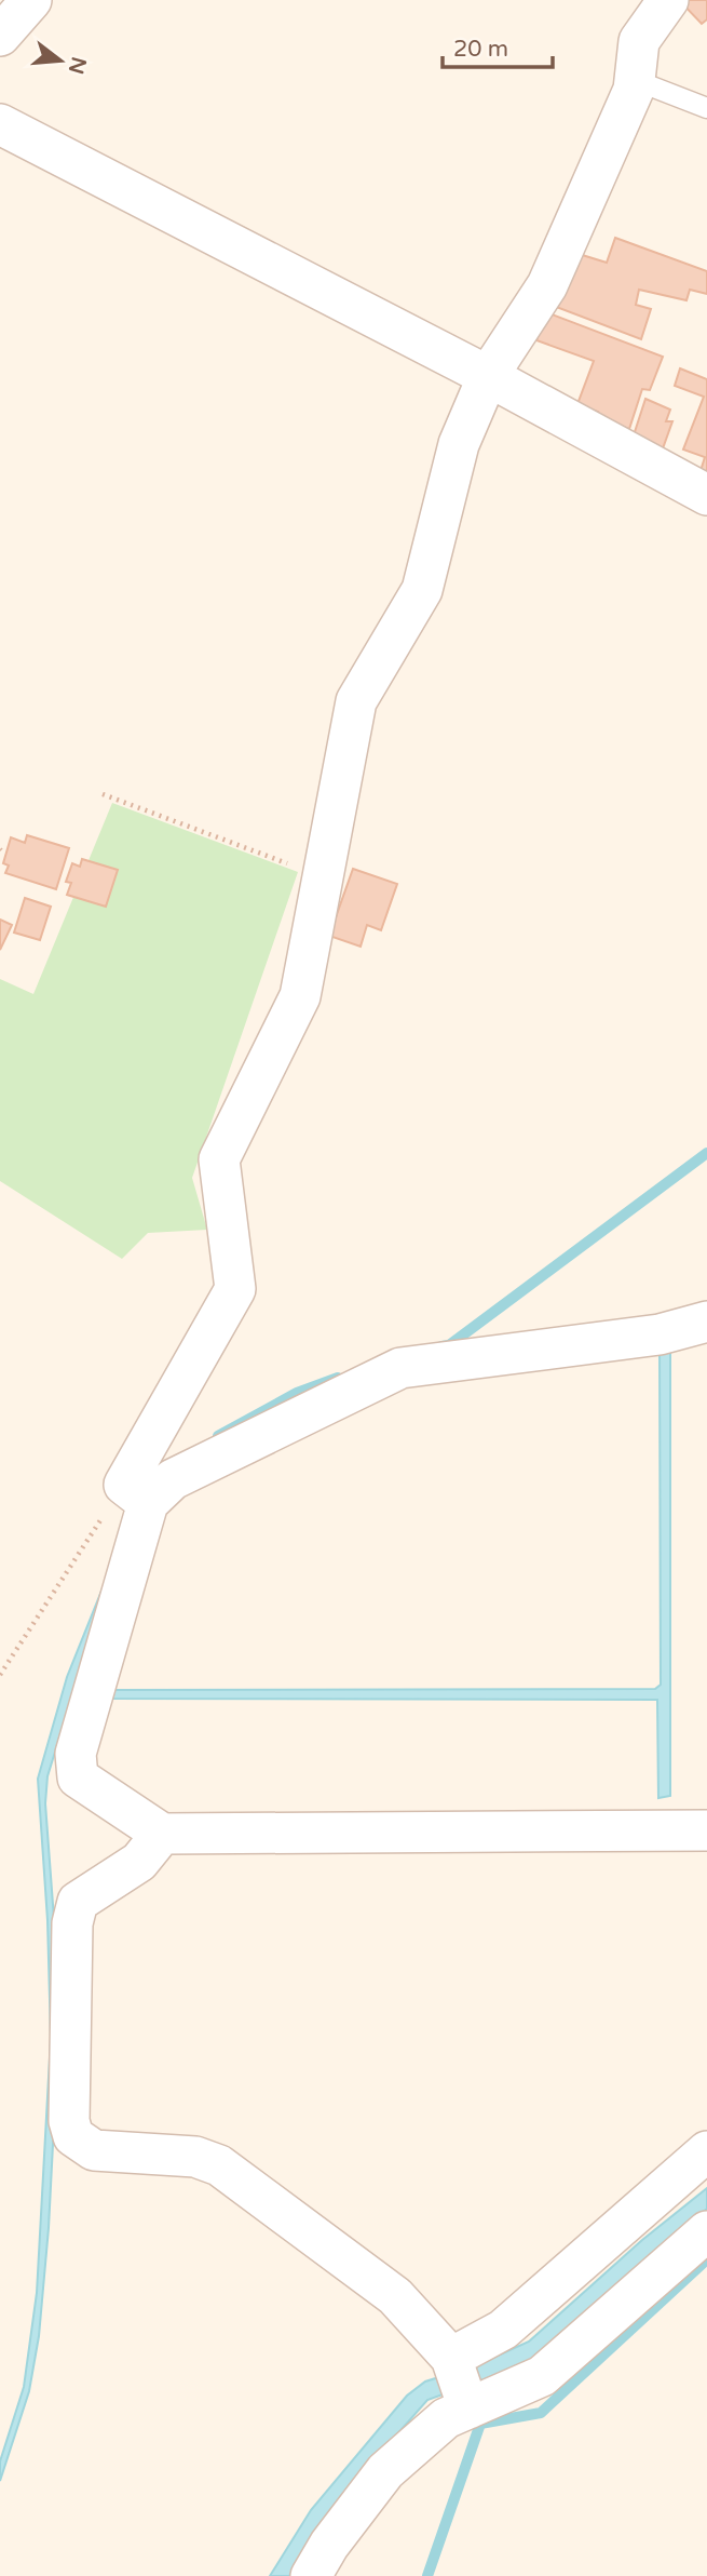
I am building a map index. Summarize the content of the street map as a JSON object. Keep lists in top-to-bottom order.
{
  "scale_bar": "20 m",
  "north": "right"
}
